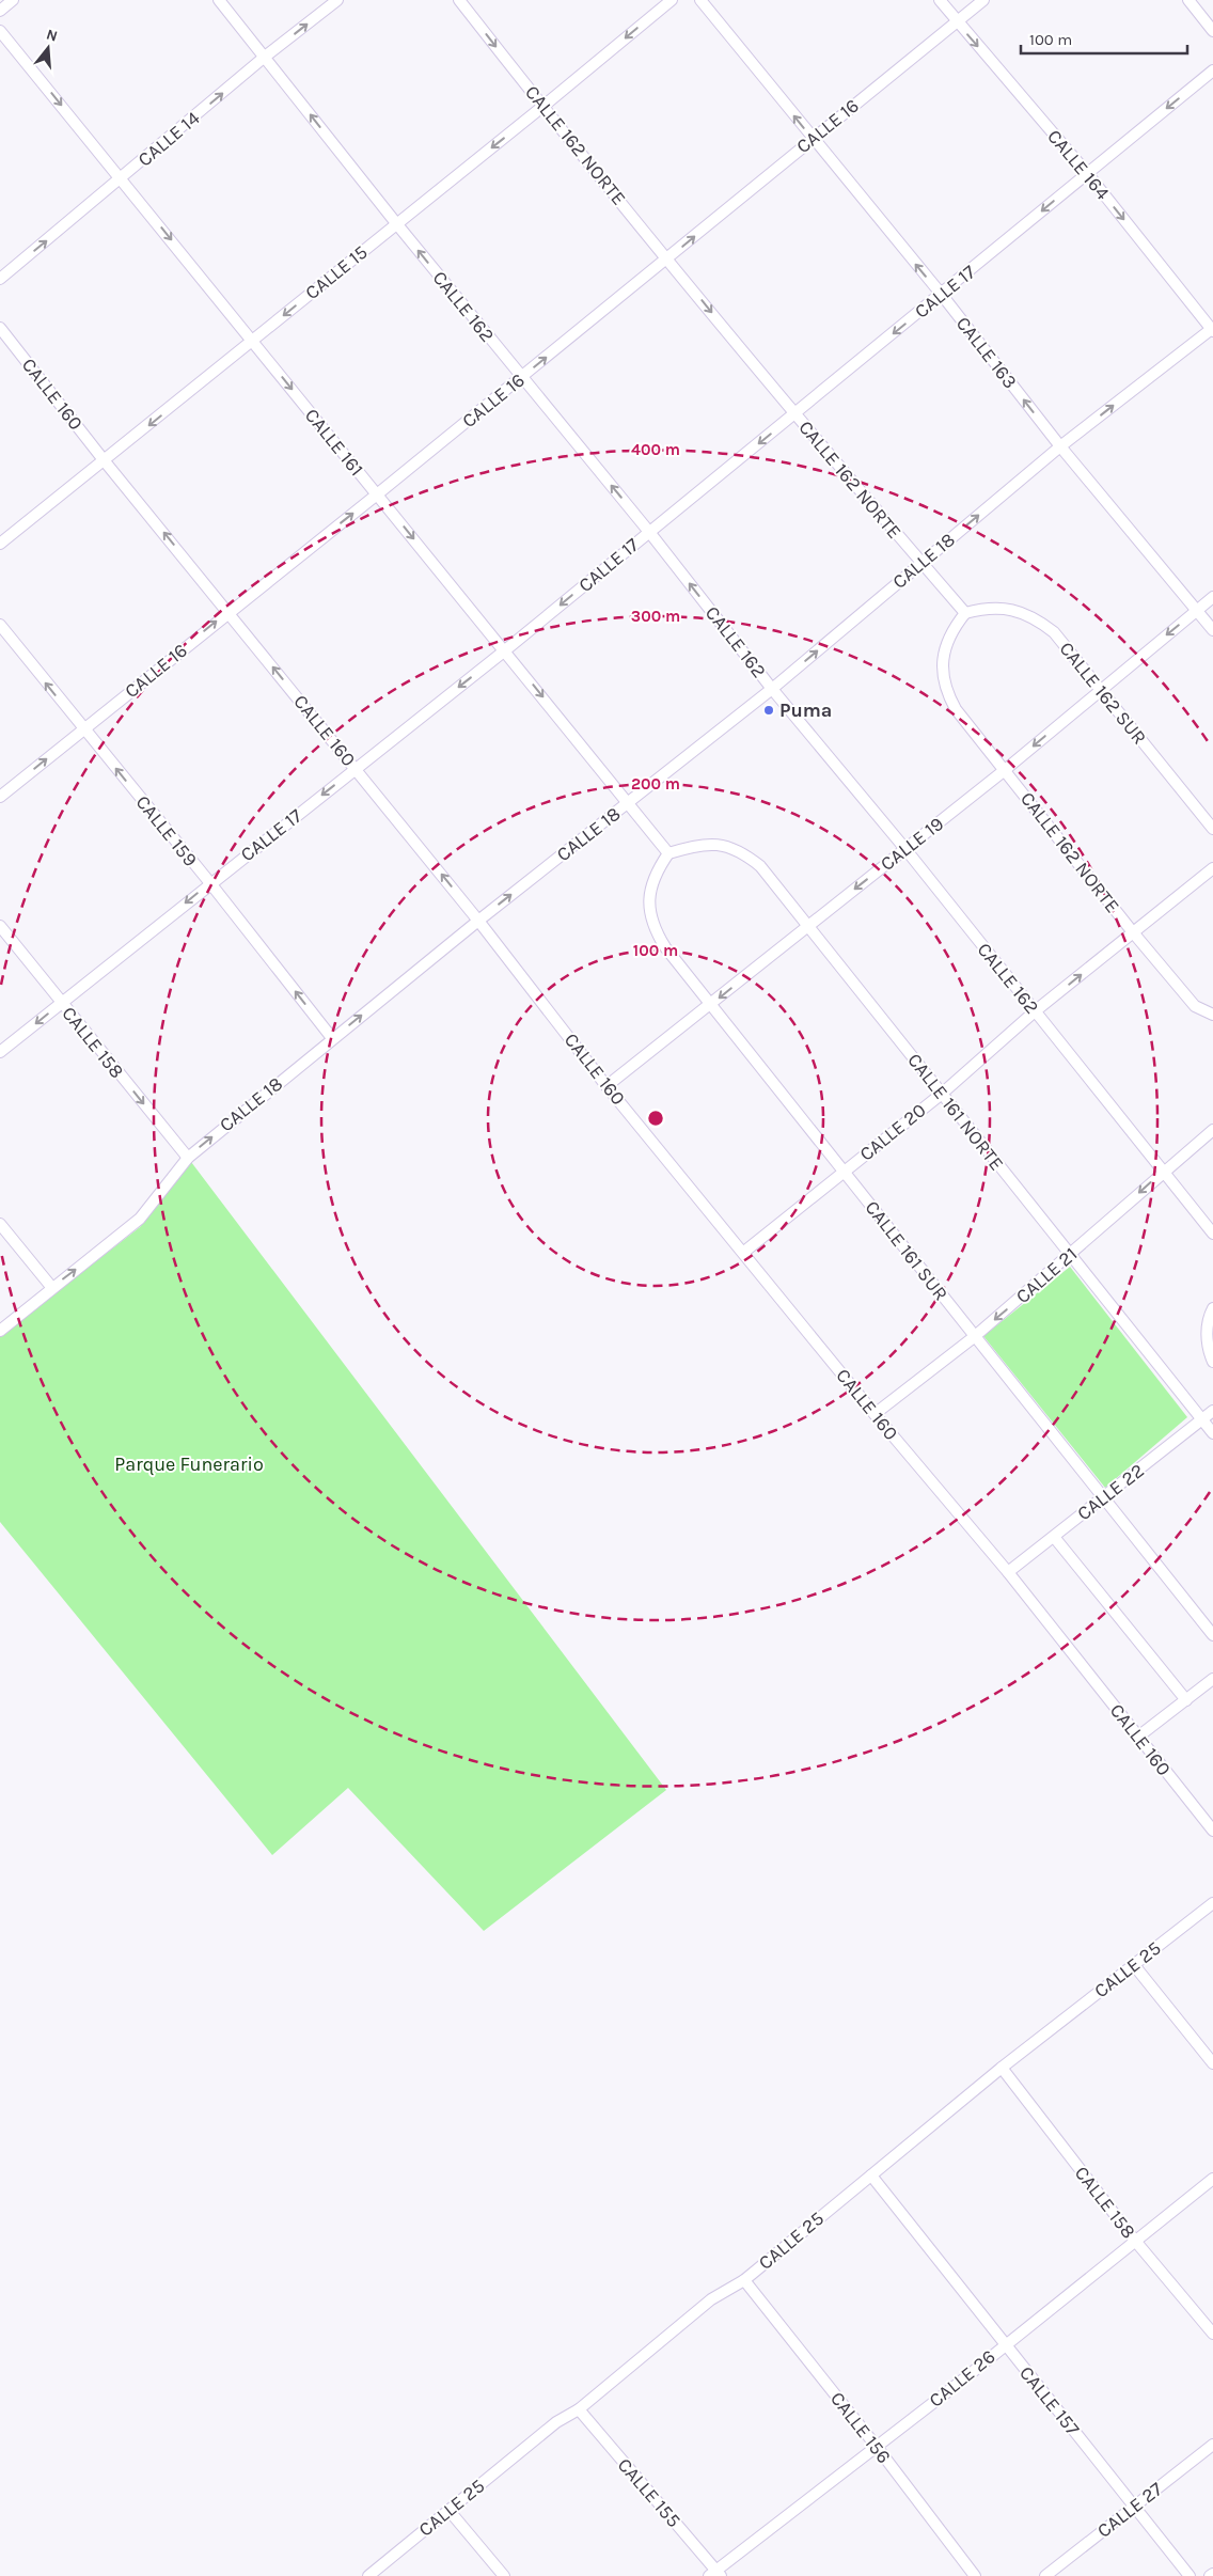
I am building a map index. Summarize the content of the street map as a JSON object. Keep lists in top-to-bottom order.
{
  "streets": {
    "street": [
      "CALLE 16",
      "CALLE 14",
      "CALLE 162 NORTE",
      "CALLE 164",
      "CALLE 15",
      "CALLE 17",
      "CALLE 162",
      "CALLE 163",
      "CALLE 160",
      "CALLE 161",
      "CALLE 18",
      "CALLE 162 SUR",
      "CALLE 159",
      "CALLE 19",
      "CALLE 158",
      "CALLE 161 NORTE",
      "CALLE 20",
      "CALLE 161 SUR",
      "CALLE 21",
      "CALLE 22",
      "CALLE 25",
      "CALLE 26",
      "CALLE 157",
      "CALLE 156",
      "CALLE 155",
      "CALLE 27"
    ]
  },
  "crossings": [
    ["CALLE 16", "CALLE 162 NORTE"],
    ["CALLE 16", "CALLE 164"],
    ["CALLE 16", "CALLE 162"],
    ["CALLE 16", "CALLE 163"],
    ["CALLE 16", "CALLE 160"],
    ["CALLE 16", "CALLE 161"],
    ["CALLE 16", "CALLE 159"],
    ["CALLE 14", "CALLE 162"],
    ["CALLE 14", "CALLE 161"],
    ["CALLE 162 NORTE", "CALLE 15"],
    ["CALLE 162 NORTE", "CALLE 17"],
    ["CALLE 162 NORTE", "CALLE 18"],
    ["CALLE 162 NORTE", "CALLE 162 SUR"],
    ["CALLE 162 NORTE", "CALLE 19"],
    ["CALLE 162 NORTE", "CALLE 20"],
    ["CALLE 164", "CALLE 17"],
    ["CALLE 164", "CALLE 18"],
    ["CALLE 15", "CALLE 162"],
    ["CALLE 15", "CALLE 160"],
    ["CALLE 15", "CALLE 161"],
    ["CALLE 17", "CALLE 162"],
    ["CALLE 17", "CALLE 163"],
    ["CALLE 17", "CALLE 160"],
    ["CALLE 17", "CALLE 161"],
    ["CALLE 17", "CALLE 159"],
    ["CALLE 17", "CALLE 158"],
    ["CALLE 162", "CALLE 18"],
    ["CALLE 162", "CALLE 19"],
    ["CALLE 162", "CALLE 20"],
    ["CALLE 162", "CALLE 21"],
    ["CALLE 163", "CALLE 18"],
    ["CALLE 163", "CALLE 19"],
    ["CALLE 160", "CALLE 18"],
    ["CALLE 160", "CALLE 19"],
    ["CALLE 160", "CALLE 20"],
    ["CALLE 160", "CALLE 21"],
    ["CALLE 160", "CALLE 22"],
    ["CALLE 161", "CALLE 18"],
    ["CALLE 161", "CALLE 19"],
    ["CALLE 161", "CALLE 161 NORTE"],
    ["CALLE 161", "CALLE 161 SUR"],
    ["CALLE 18", "CALLE 159"],
    ["CALLE 18", "CALLE 158"],
    ["CALLE 162 SUR", "CALLE 19"],
    ["CALLE 19", "CALLE 161 NORTE"],
    ["CALLE 19", "CALLE 161 SUR"],
    ["CALLE 158", "CALLE 25"],
    ["CALLE 158", "CALLE 26"],
    ["CALLE 161 NORTE", "CALLE 20"],
    ["CALLE 161 NORTE", "CALLE 161 SUR"],
    ["CALLE 161 NORTE", "CALLE 21"],
    ["CALLE 161 NORTE", "CALLE 22"],
    ["CALLE 20", "CALLE 161 SUR"],
    ["CALLE 161 SUR", "CALLE 21"],
    ["CALLE 161 SUR", "CALLE 22"],
    ["CALLE 25", "CALLE 157"],
    ["CALLE 25", "CALLE 156"],
    ["CALLE 25", "CALLE 155"],
    ["CALLE 26", "CALLE 157"],
    ["CALLE 26", "CALLE 156"],
    ["CALLE 26", "CALLE 155"],
    ["CALLE 157", "CALLE 27"]
  ],
  "one_way": [
    "CALLE 16",
    "CALLE 14",
    "CALLE 164",
    "CALLE 15",
    "CALLE 17",
    "CALLE 162",
    "CALLE 163",
    "CALLE 161",
    "CALLE 18",
    "CALLE 159",
    "CALLE 19",
    "CALLE 21"
  ],
  "parks": ["Parque Funerario"],
  "places": ["Puma"],
  "scale_bar": "100 m",
  "north": "top",
  "rings": [
    "400 m",
    "300 m",
    "200 m",
    "100 m"
  ]
}
